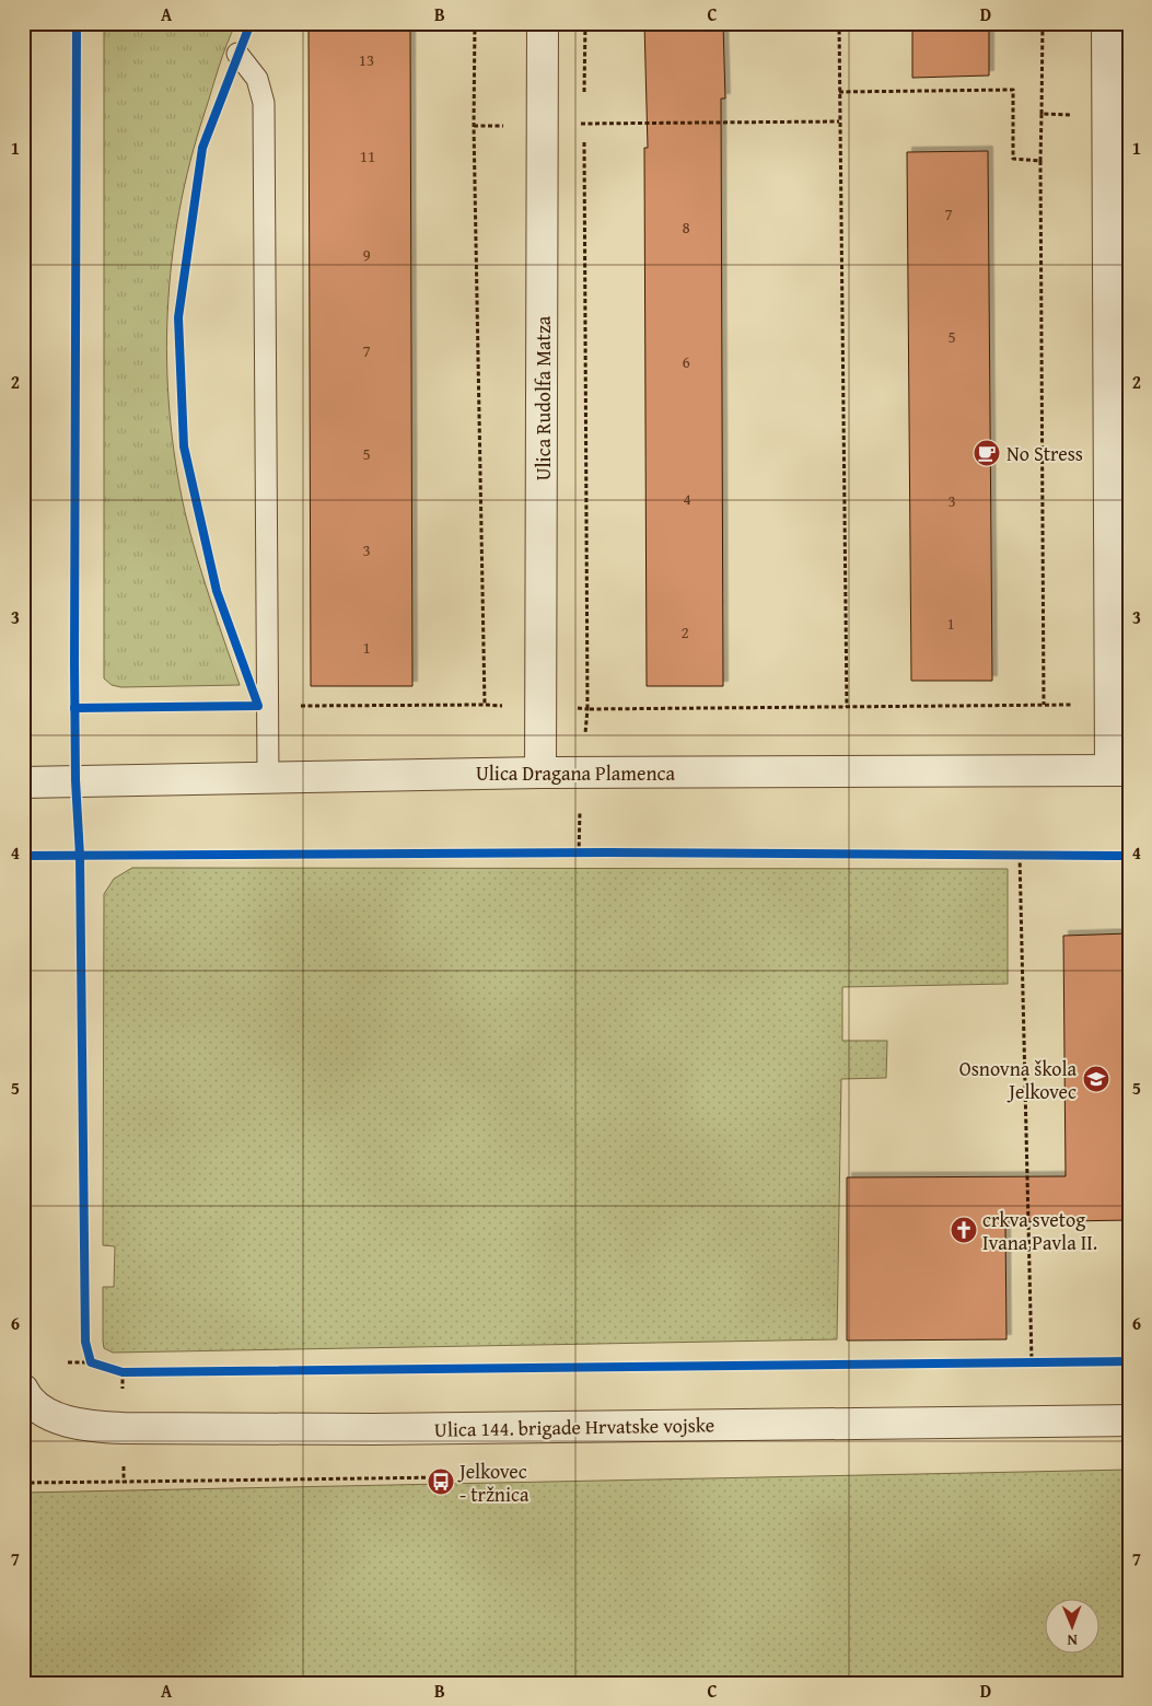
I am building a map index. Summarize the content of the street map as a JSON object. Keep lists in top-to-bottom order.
{
  "streets": {
    "street": ["Ulica Rudolfa Matza", "Ulica Dragana Plamenca", "Ulica 144. brigade Hrvatske vojske"]
  },
  "crossings": [
    ["Ulica Rudolfa Matza", "Ulica Dragana Plamenca"]
  ],
  "places": {
    "cafe": ["No Stress"],
    "school or university": ["Osnovna škola Jelkovec"],
    "church": ["crkva svetog Ivana Pavla II."],
    "bus stop": ["Jelkovec - tržnica"]
  },
  "house_numbers": [
    "13",
    "11",
    "7",
    "8",
    "9",
    "5",
    "7",
    "6",
    "5",
    "4",
    "3",
    "3",
    "1",
    "2",
    "1"
  ],
  "north": "bottom",
  "grid": {
    "columns": [
      "A",
      "B",
      "C",
      "D"
    ],
    "rows": [
      "1",
      "2",
      "3",
      "4",
      "5",
      "6",
      "7"
    ]
  }
}
